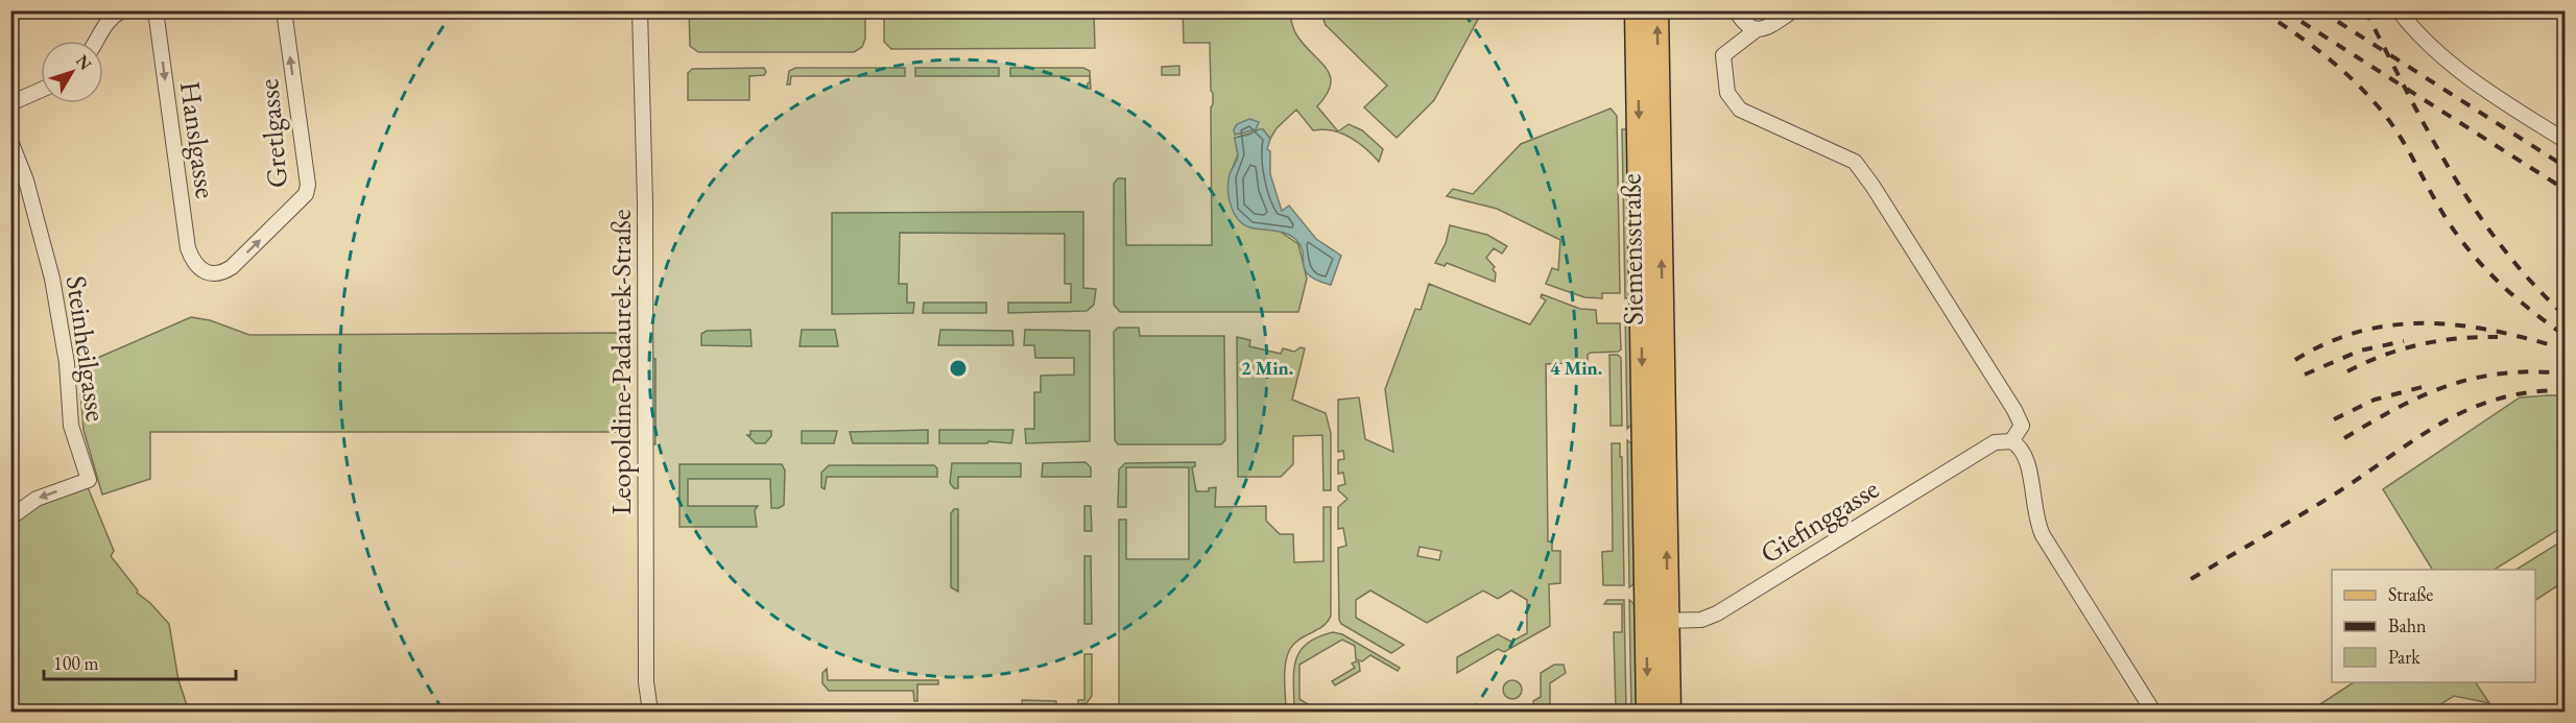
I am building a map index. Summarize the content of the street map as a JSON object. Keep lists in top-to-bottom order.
{
  "streets": {
    "main road": ["Siemensstraße"],
    "street": [
      "Gretlgasse",
      "Hanslgasse",
      "Steinheilgasse",
      "Leopoldine-Padaurek-Straße",
      "Giefinggasse"
    ]
  },
  "crossings": [
    ["Gretlgasse", "Hanslgasse"],
    ["Siemensstraße", "Giefinggasse"]
  ],
  "one_way": ["Gretlgasse", "Hanslgasse", "Steinheilgasse"],
  "legend": ["Straße", "Bahn", "Park"],
  "scale_bar": "100 m",
  "north": "top right",
  "rings": ["2 Min.", "4 Min."]
}
